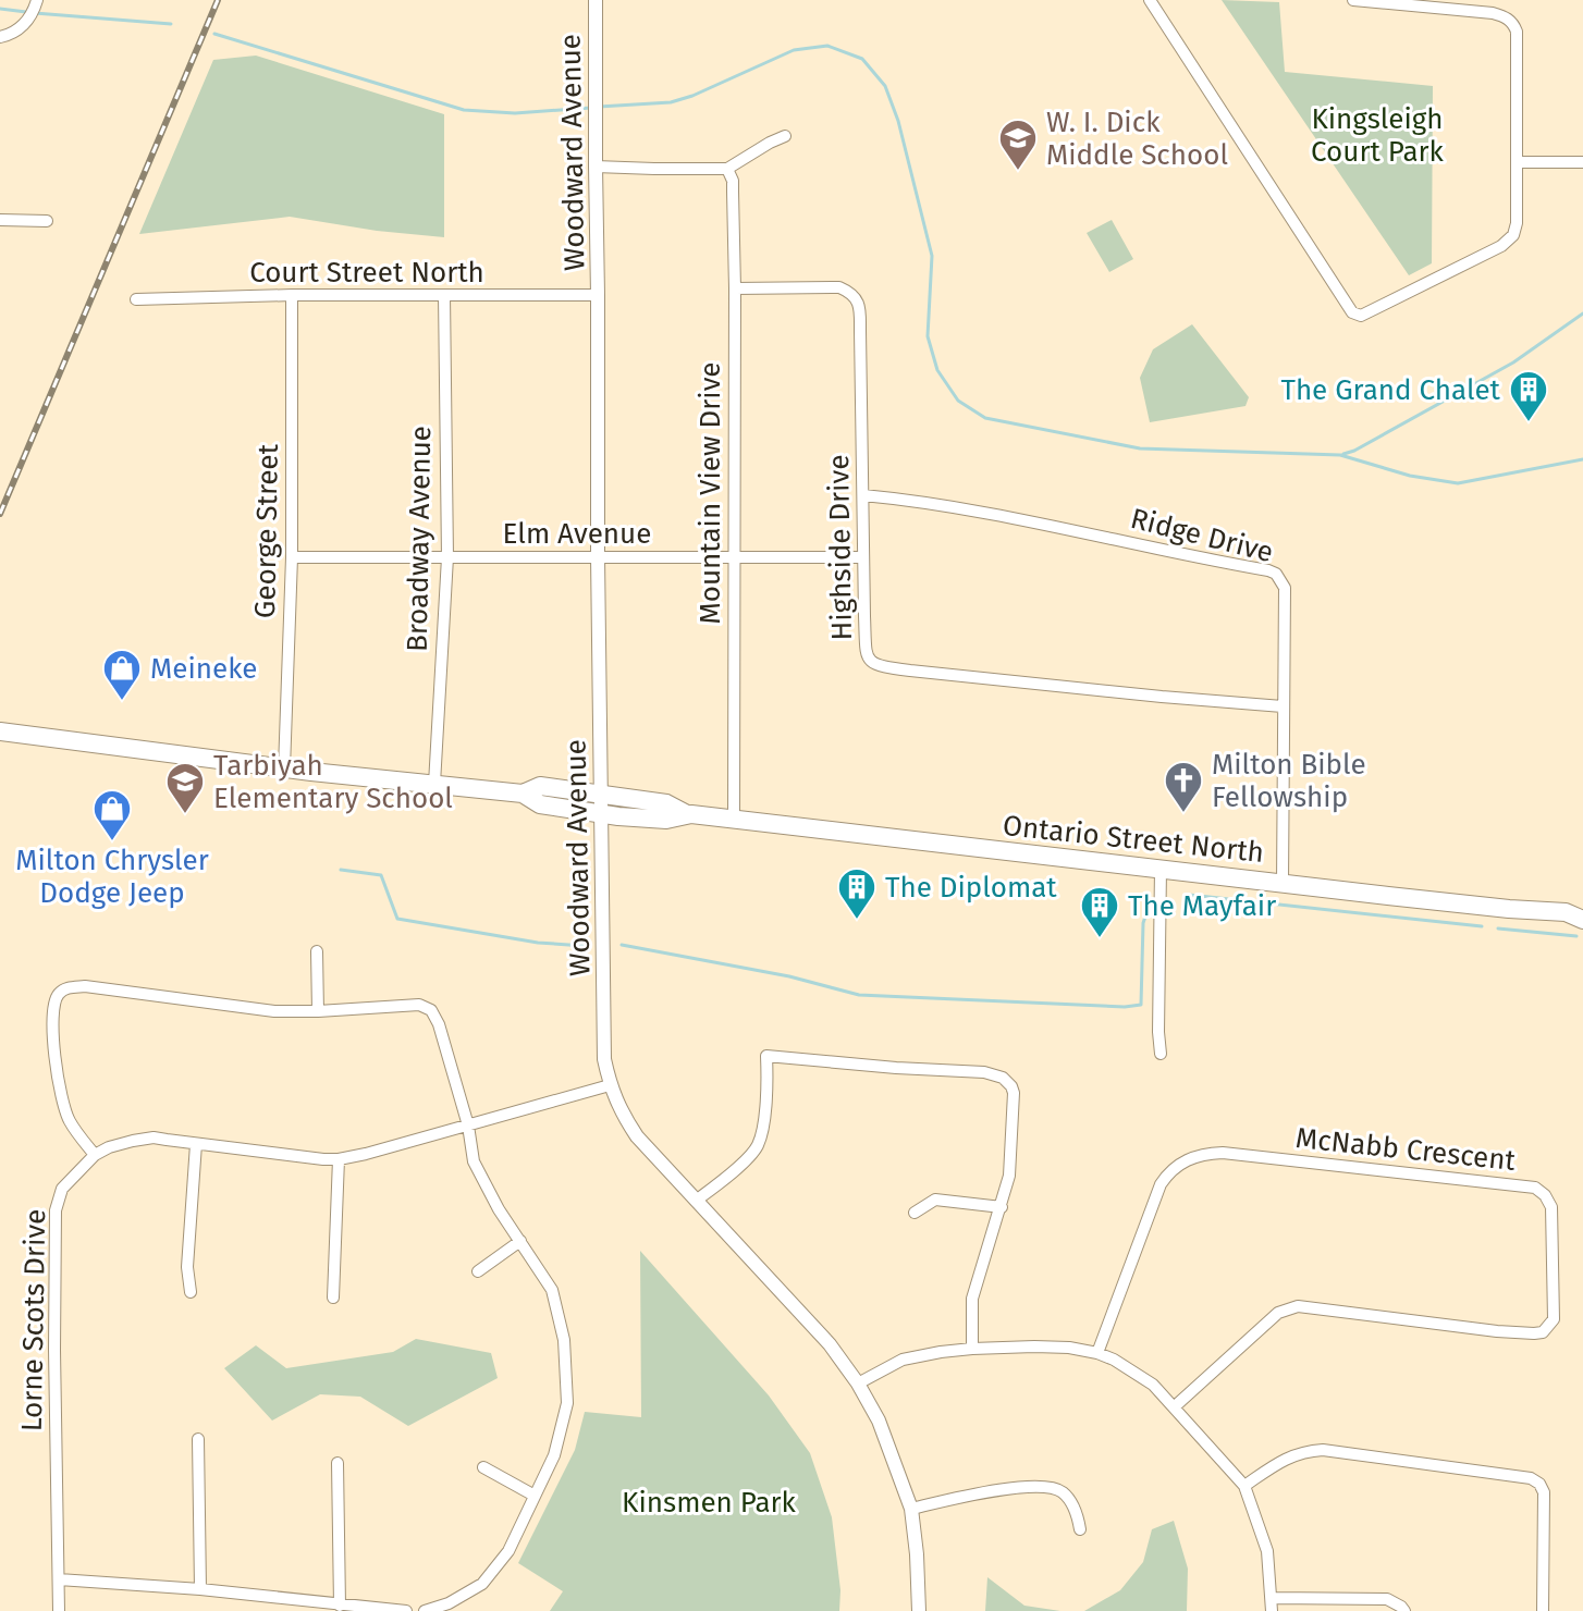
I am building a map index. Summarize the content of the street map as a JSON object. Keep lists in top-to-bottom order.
{
  "streets": {
    "main road": ["Ontario Street North"],
    "street": [
      "Woodward Avenue",
      "Court Street North",
      "Mountain View Drive",
      "George Street",
      "Elm Avenue",
      "Ridge Drive",
      "Broadway Avenue",
      "Highside Drive",
      "McNabb Crescent",
      "Lorne Scots Drive"
    ]
  },
  "crossings": [
    ["Woodward Avenue", "Court Street North"],
    ["Woodward Avenue", "Elm Avenue"],
    ["Woodward Avenue", "Ontario Street North"],
    ["Woodward Avenue", "Lorne Scots Drive"],
    ["Court Street North", "George Street"],
    ["Court Street North", "Broadway Avenue"],
    ["Mountain View Drive", "Elm Avenue"],
    ["Mountain View Drive", "Highside Drive"],
    ["Mountain View Drive", "Ontario Street North"],
    ["George Street", "Elm Avenue"],
    ["George Street", "Ontario Street North"],
    ["Elm Avenue", "Broadway Avenue"],
    ["Elm Avenue", "Highside Drive"],
    ["Ridge Drive", "Highside Drive"],
    ["Ridge Drive", "Ontario Street North"],
    ["Broadway Avenue", "Ontario Street North"]
  ],
  "parks": ["Kingsleigh Court Park", "Kinsmen Park"],
  "places": {
    "school or university": ["W. I. Dick Middle School", "Tarbiyah Elementary School"],
    "building": ["The Grand Chalet", "The Diplomat", "The Mayfair"],
    "shop": ["Meineke", "Milton Chrysler Dodge Jeep"],
    "church": ["Milton Bible Fellowship"]
  }
}
